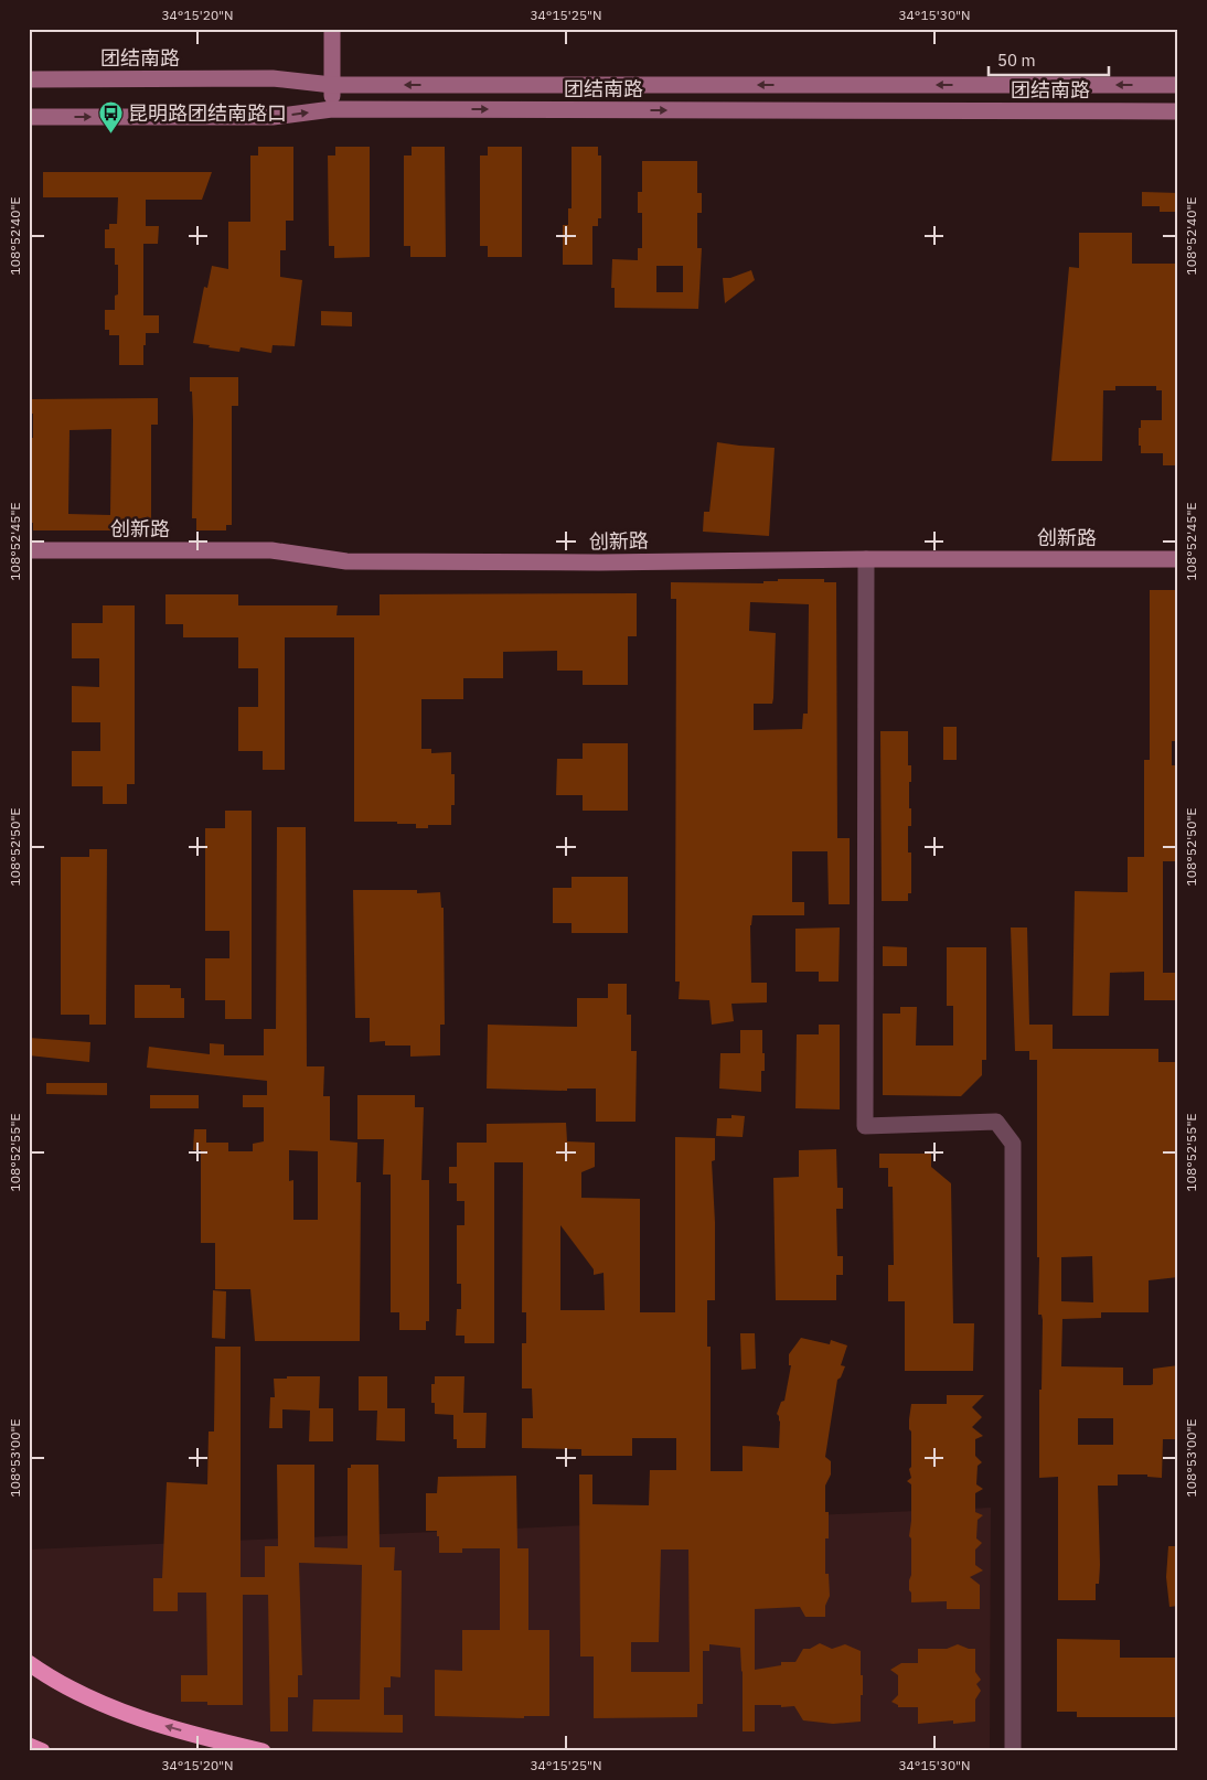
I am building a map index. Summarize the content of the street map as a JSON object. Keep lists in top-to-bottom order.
{
  "streets": {
    "main road": ["团结南路", "创新路"]
  },
  "places": {
    "bus stop": ["昆明路团结南路口"]
  },
  "scale_bar": "50 m",
  "coordinates": [
    "34°15'20\"N",
    "34°15'25\"N",
    "34°15'30\"N",
    "108°52'40\"E",
    "108°52'45\"E",
    "108°52'50\"E",
    "108°52'55\"E",
    "108°53'00\"E"
  ]
}
